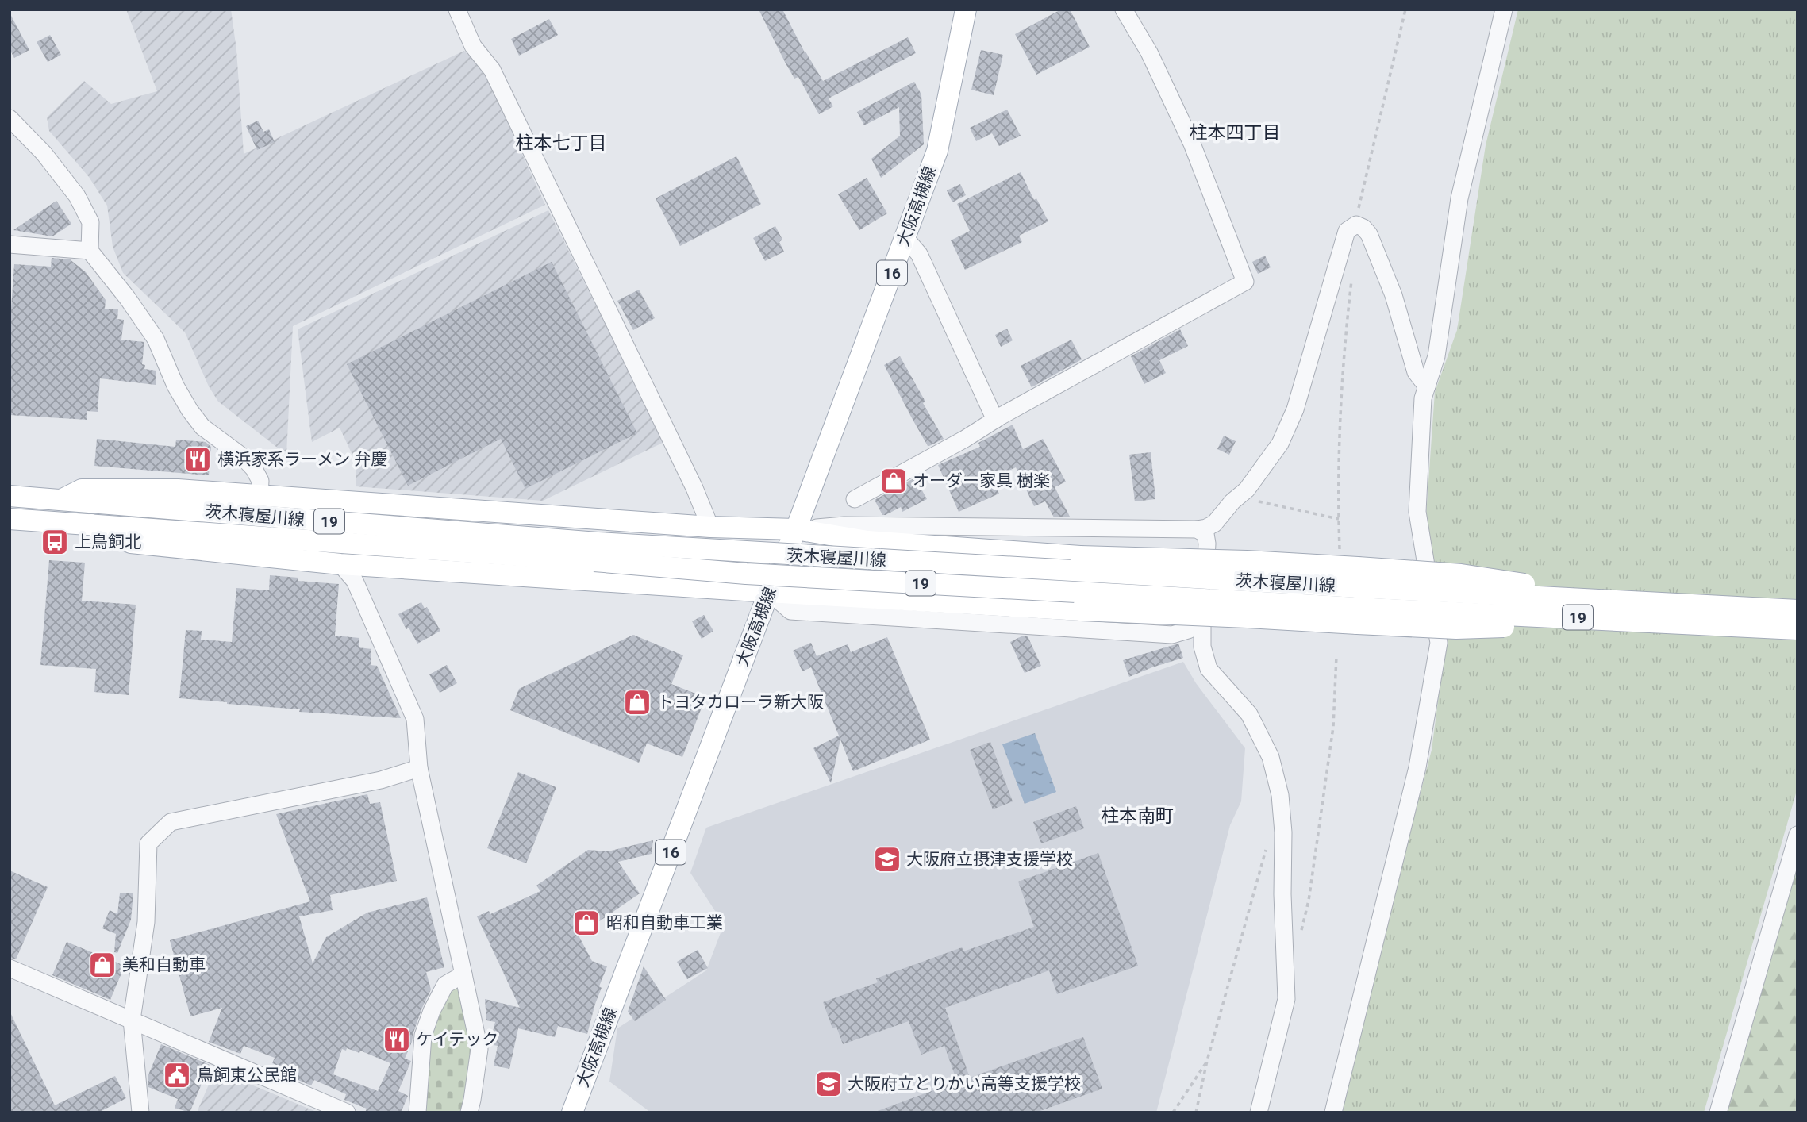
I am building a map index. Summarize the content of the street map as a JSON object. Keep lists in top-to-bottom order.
{
  "streets": {
    "main road": [
      "大阪高槻線",
      "16",
      "茨木寝屋川線",
      "19"
    ]
  },
  "districts": ["柱本四丁目", "柱本七丁目", "柱本南町"],
  "places": {
    "restaurant": ["横浜家系ラーメン 弁慶", "ケイテック"],
    "shop": [
      "オーダー家具 樹楽",
      "トヨタカローラ新大阪",
      "昭和自動車工業",
      "美和自動車"
    ],
    "bus stop": ["上鳥飼北"],
    "school or university": ["大阪府立摂津支援学校", "大阪府立とりかい高等支援学校"],
    "public building": ["鳥飼東公民館"]
  }
}
